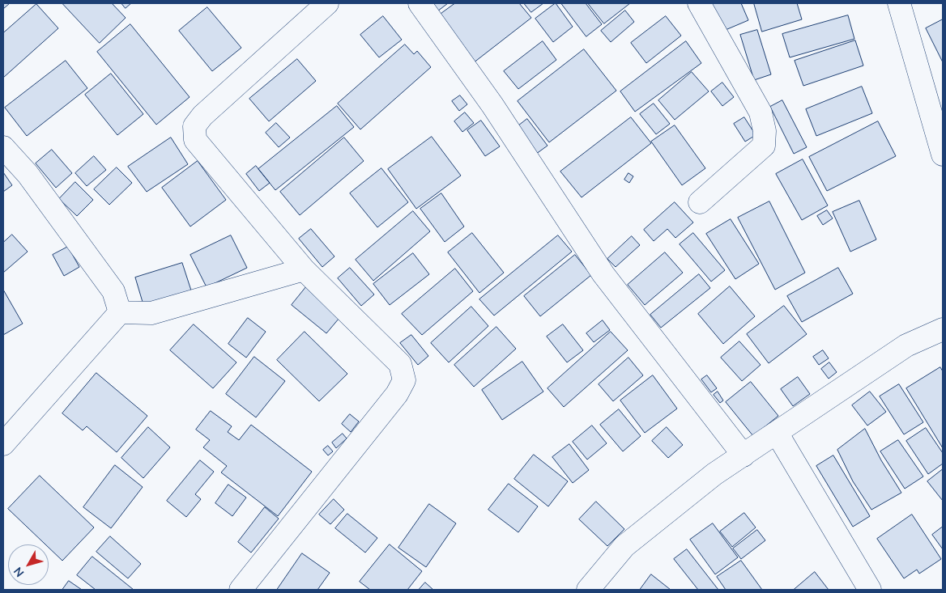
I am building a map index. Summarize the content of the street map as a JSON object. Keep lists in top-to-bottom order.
{
  "north": "bottom left"
}
